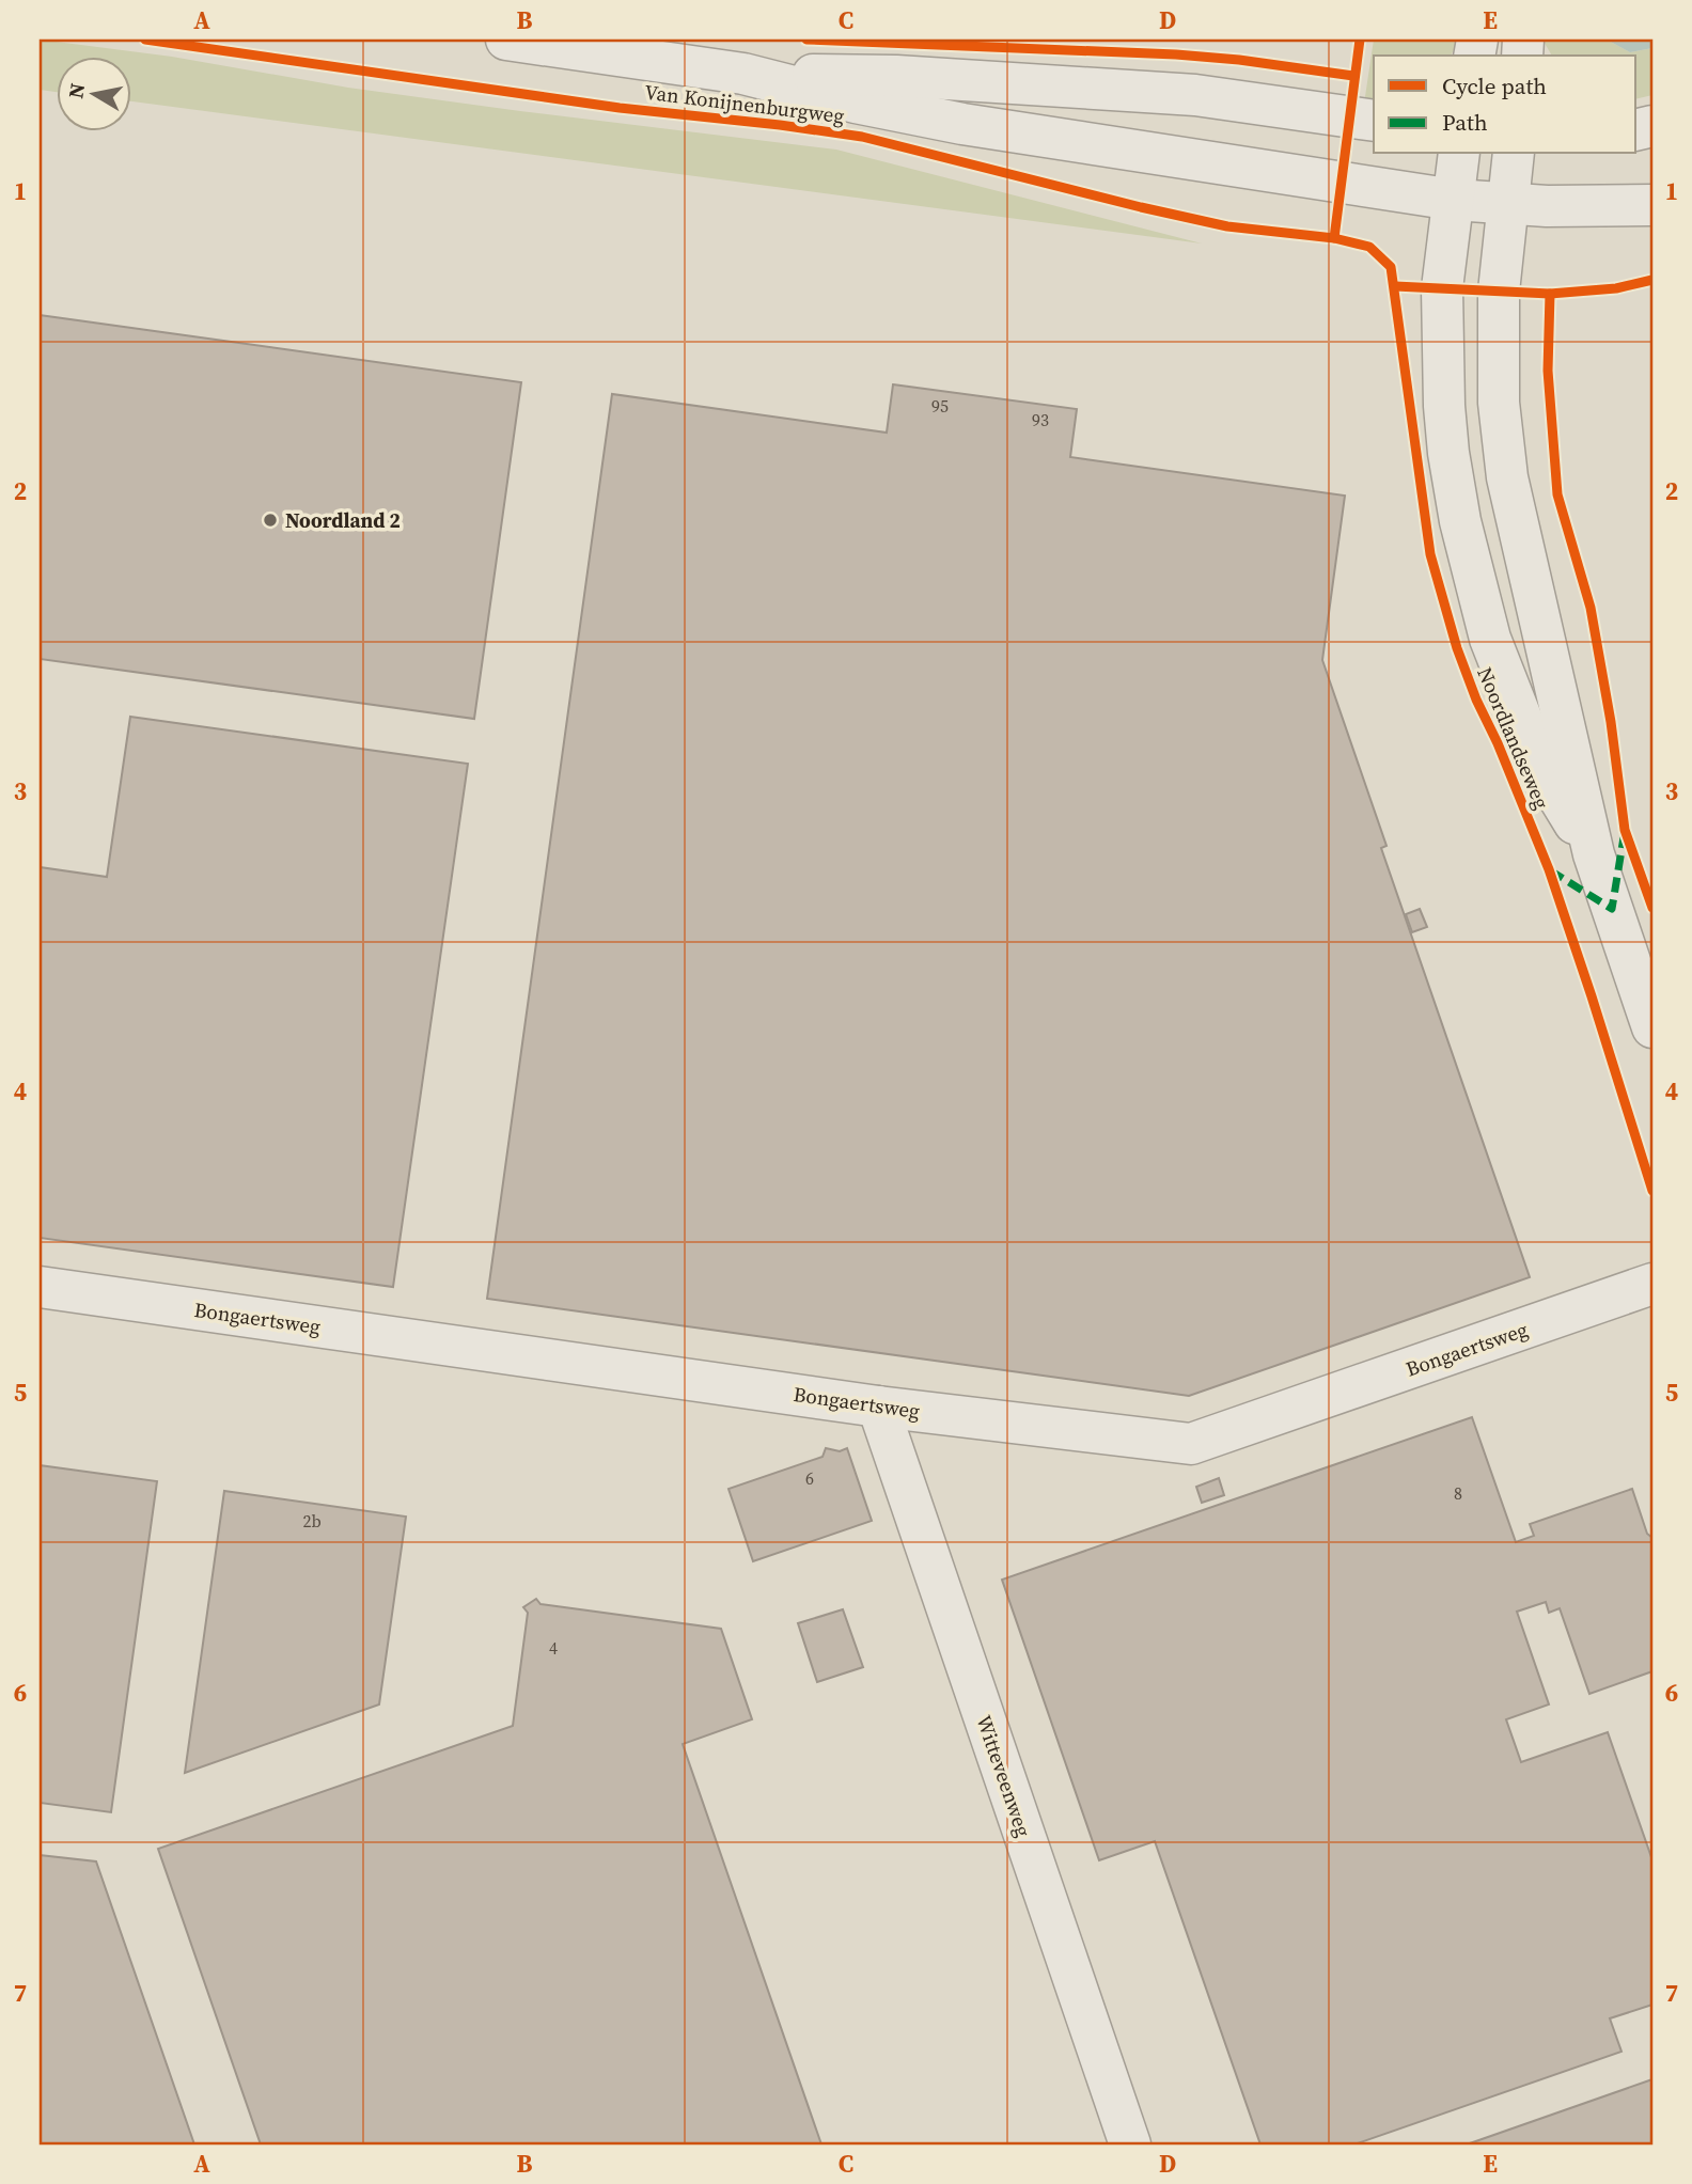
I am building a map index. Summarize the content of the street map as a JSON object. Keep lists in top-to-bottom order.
{
  "streets": {
    "street": [
      "Van Konijnenburgweg",
      "Noordlandseweg",
      "Bongaertsweg",
      "Witteveenweg"
    ]
  },
  "crossings": [
    ["Van Konijnenburgweg", "Noordlandseweg"],
    ["Bongaertsweg", "Witteveenweg"]
  ],
  "places": ["Noordland 2"],
  "house_numbers": [
    "95",
    "93",
    "6",
    "8",
    "2b",
    "4"
  ],
  "legend": ["Cycle path", "Path"],
  "north": "left",
  "grid": {
    "columns": [
      "A",
      "B",
      "C",
      "D",
      "E"
    ],
    "rows": [
      "1",
      "2",
      "3",
      "4",
      "5",
      "6",
      "7"
    ]
  }
}
